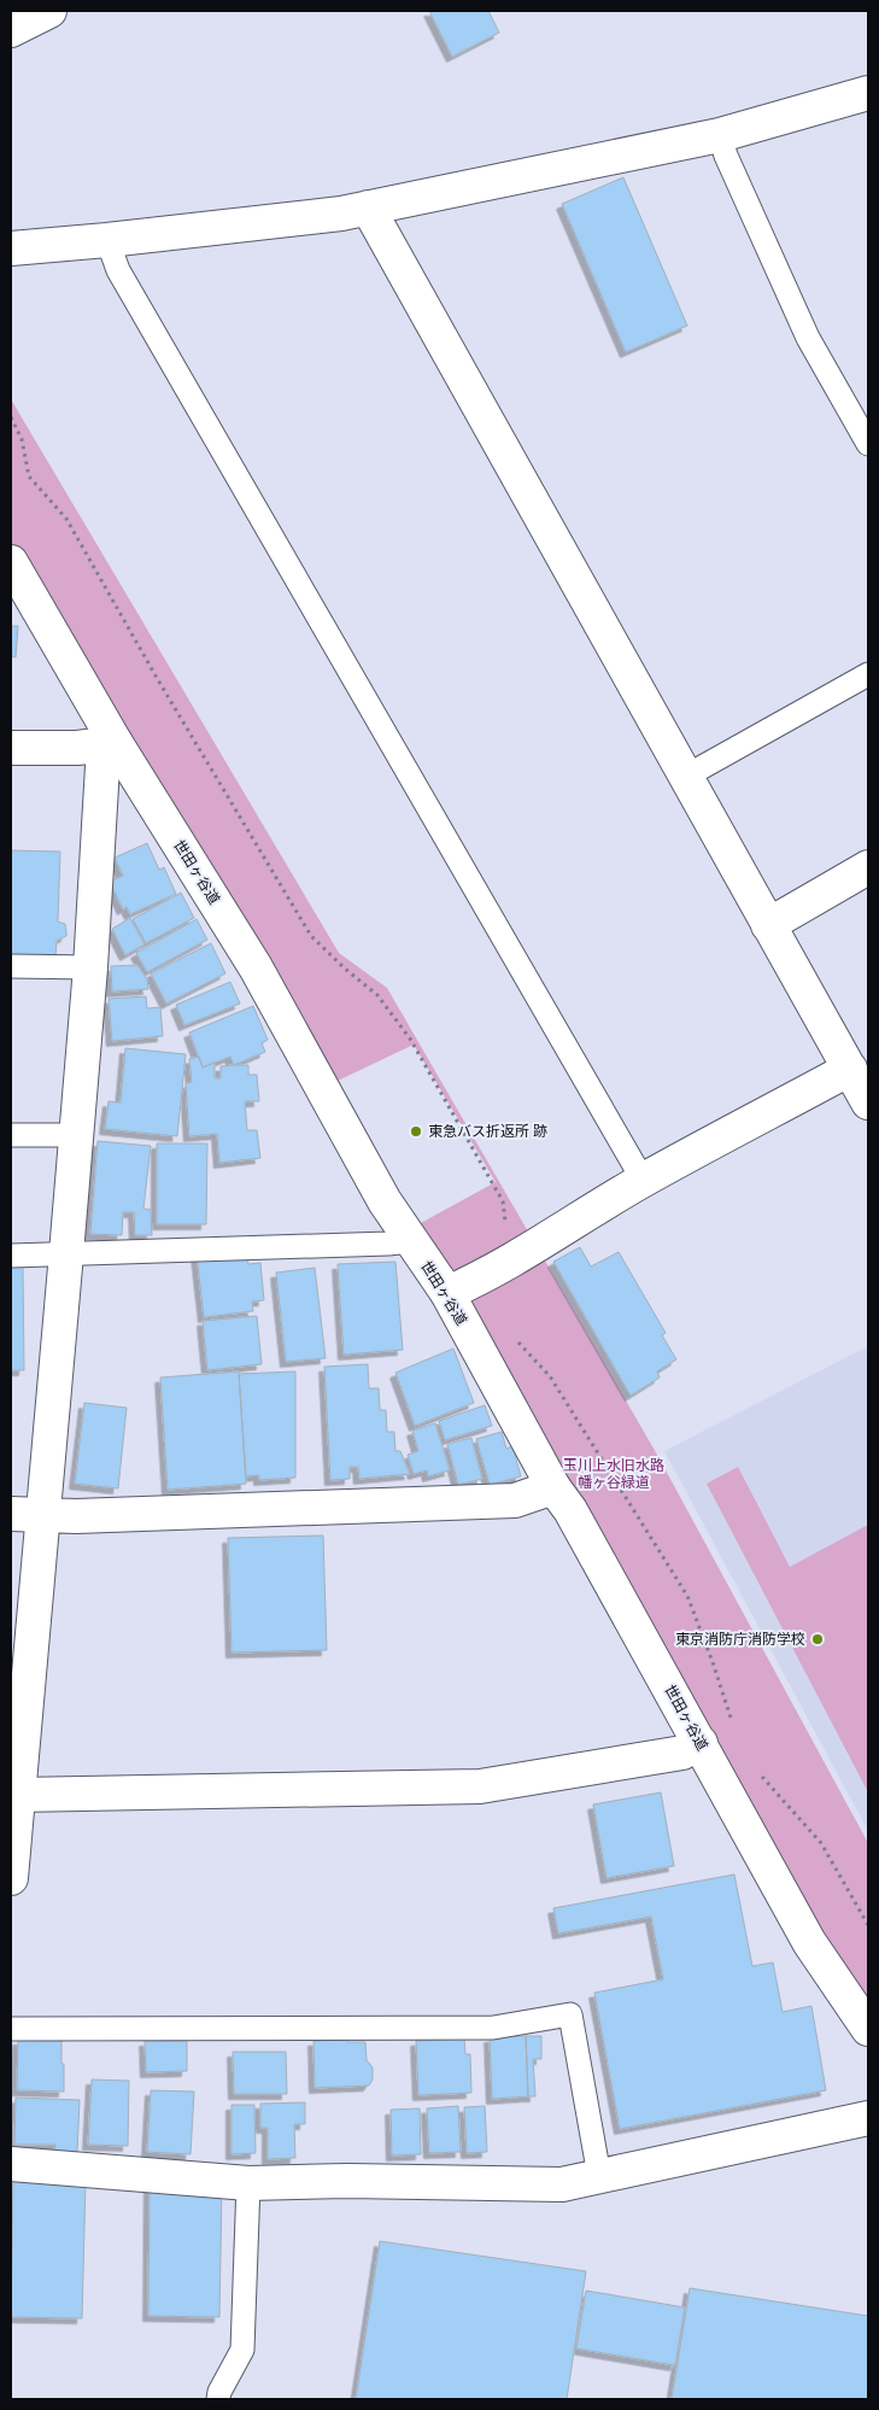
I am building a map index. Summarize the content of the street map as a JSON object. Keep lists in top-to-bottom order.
{
  "streets": {
    "street": ["世田ヶ谷道"]
  },
  "parks": ["玉川上水旧水路 幡ヶ谷緑道"],
  "places": ["東急バス折返所 跡", "東京消防庁消防学校"]
}
